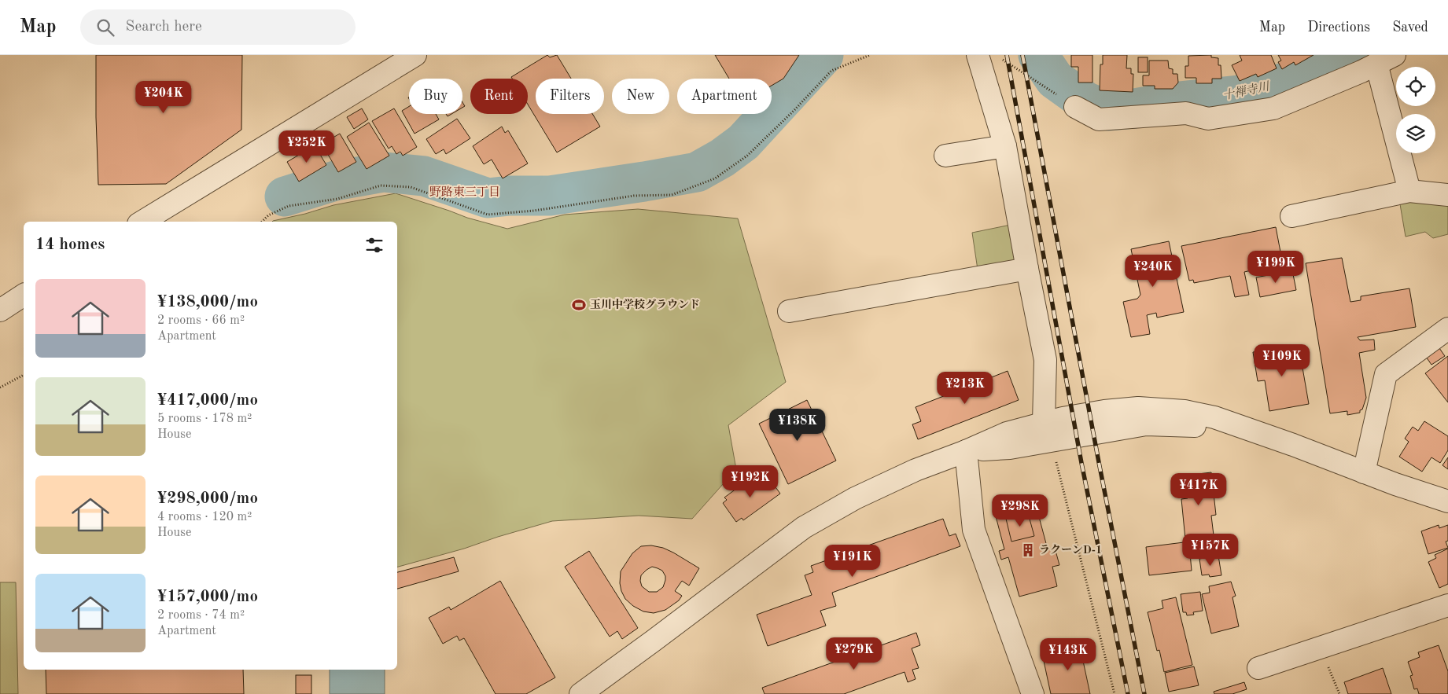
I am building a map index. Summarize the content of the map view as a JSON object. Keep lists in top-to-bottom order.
{
  "districts": ["野路東三丁目"],
  "water": ["十禅寺川"],
  "places": {
    "sports": ["玉川中学校グラウンド"],
    "building": ["ラクーンD-1"]
  },
  "page": {
    "header": "Map",
    "search": "Search here",
    "nav": ["Map", "Directions", "Saved"],
    "chip": [
      "Buy",
      "Rent",
      "Filters",
      "New",
      "Apartment"
    ],
    "price": [
      "¥204K",
      "¥252K",
      "¥199K",
      "¥240K",
      "¥109K",
      "¥213K",
      "¥138K",
      "¥192K",
      "¥417K",
      "¥298K",
      "¥157K",
      "¥191K",
      "¥279K",
      "¥143K"
    ],
    "heading": "14 homes",
    "list": [
      {
        "name": "¥138,000/mo",
        "note": "2 rooms · 66 m² · Apartment"
      },
      {
        "name": "¥417,000/mo",
        "note": "5 rooms · 178 m² · House"
      },
      {
        "name": "¥298,000/mo",
        "note": "4 rooms · 120 m² · House"
      },
      {
        "name": "¥157,000/mo",
        "note": "2 rooms · 74 m² · Apartment"
      }
    ]
  }
}
